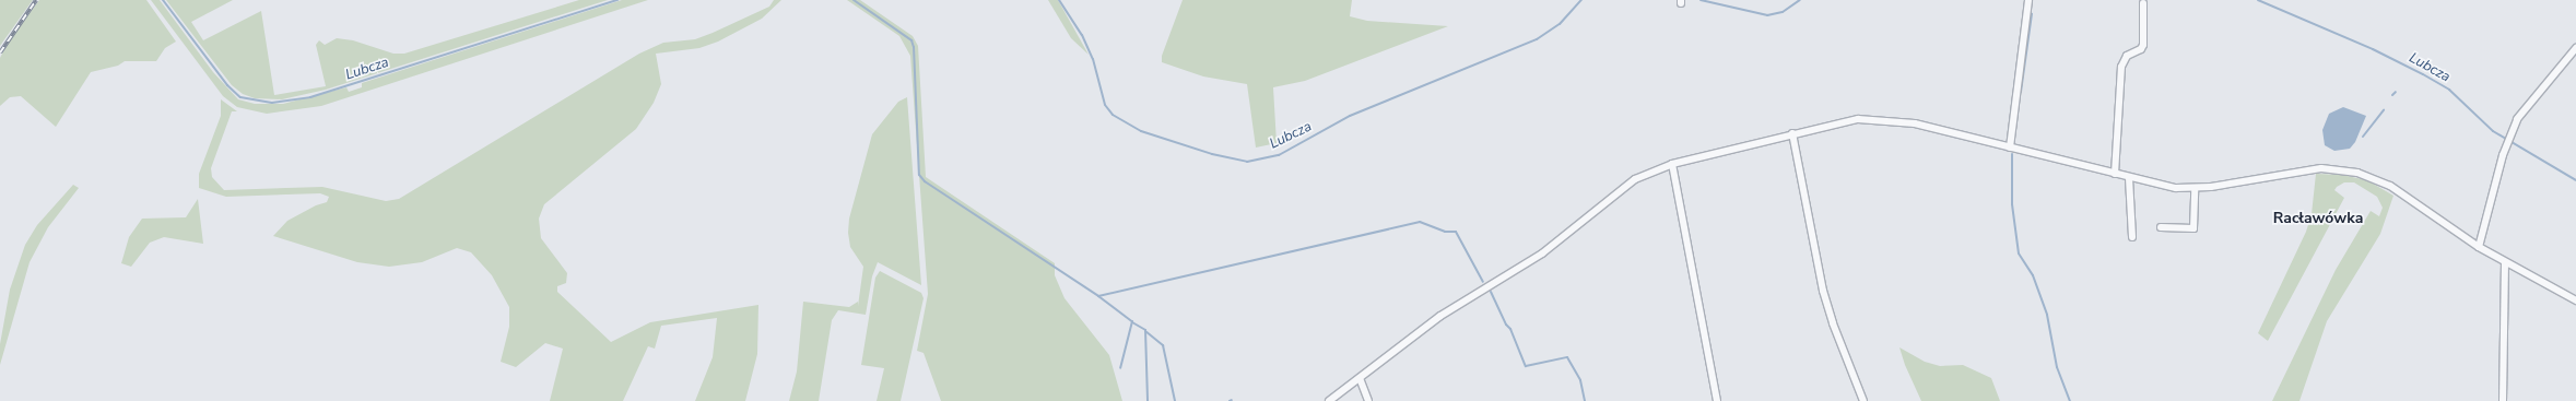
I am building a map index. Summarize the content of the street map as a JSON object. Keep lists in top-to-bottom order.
{
  "districts": ["Racławówka"],
  "water": ["Lubcza"]
}
